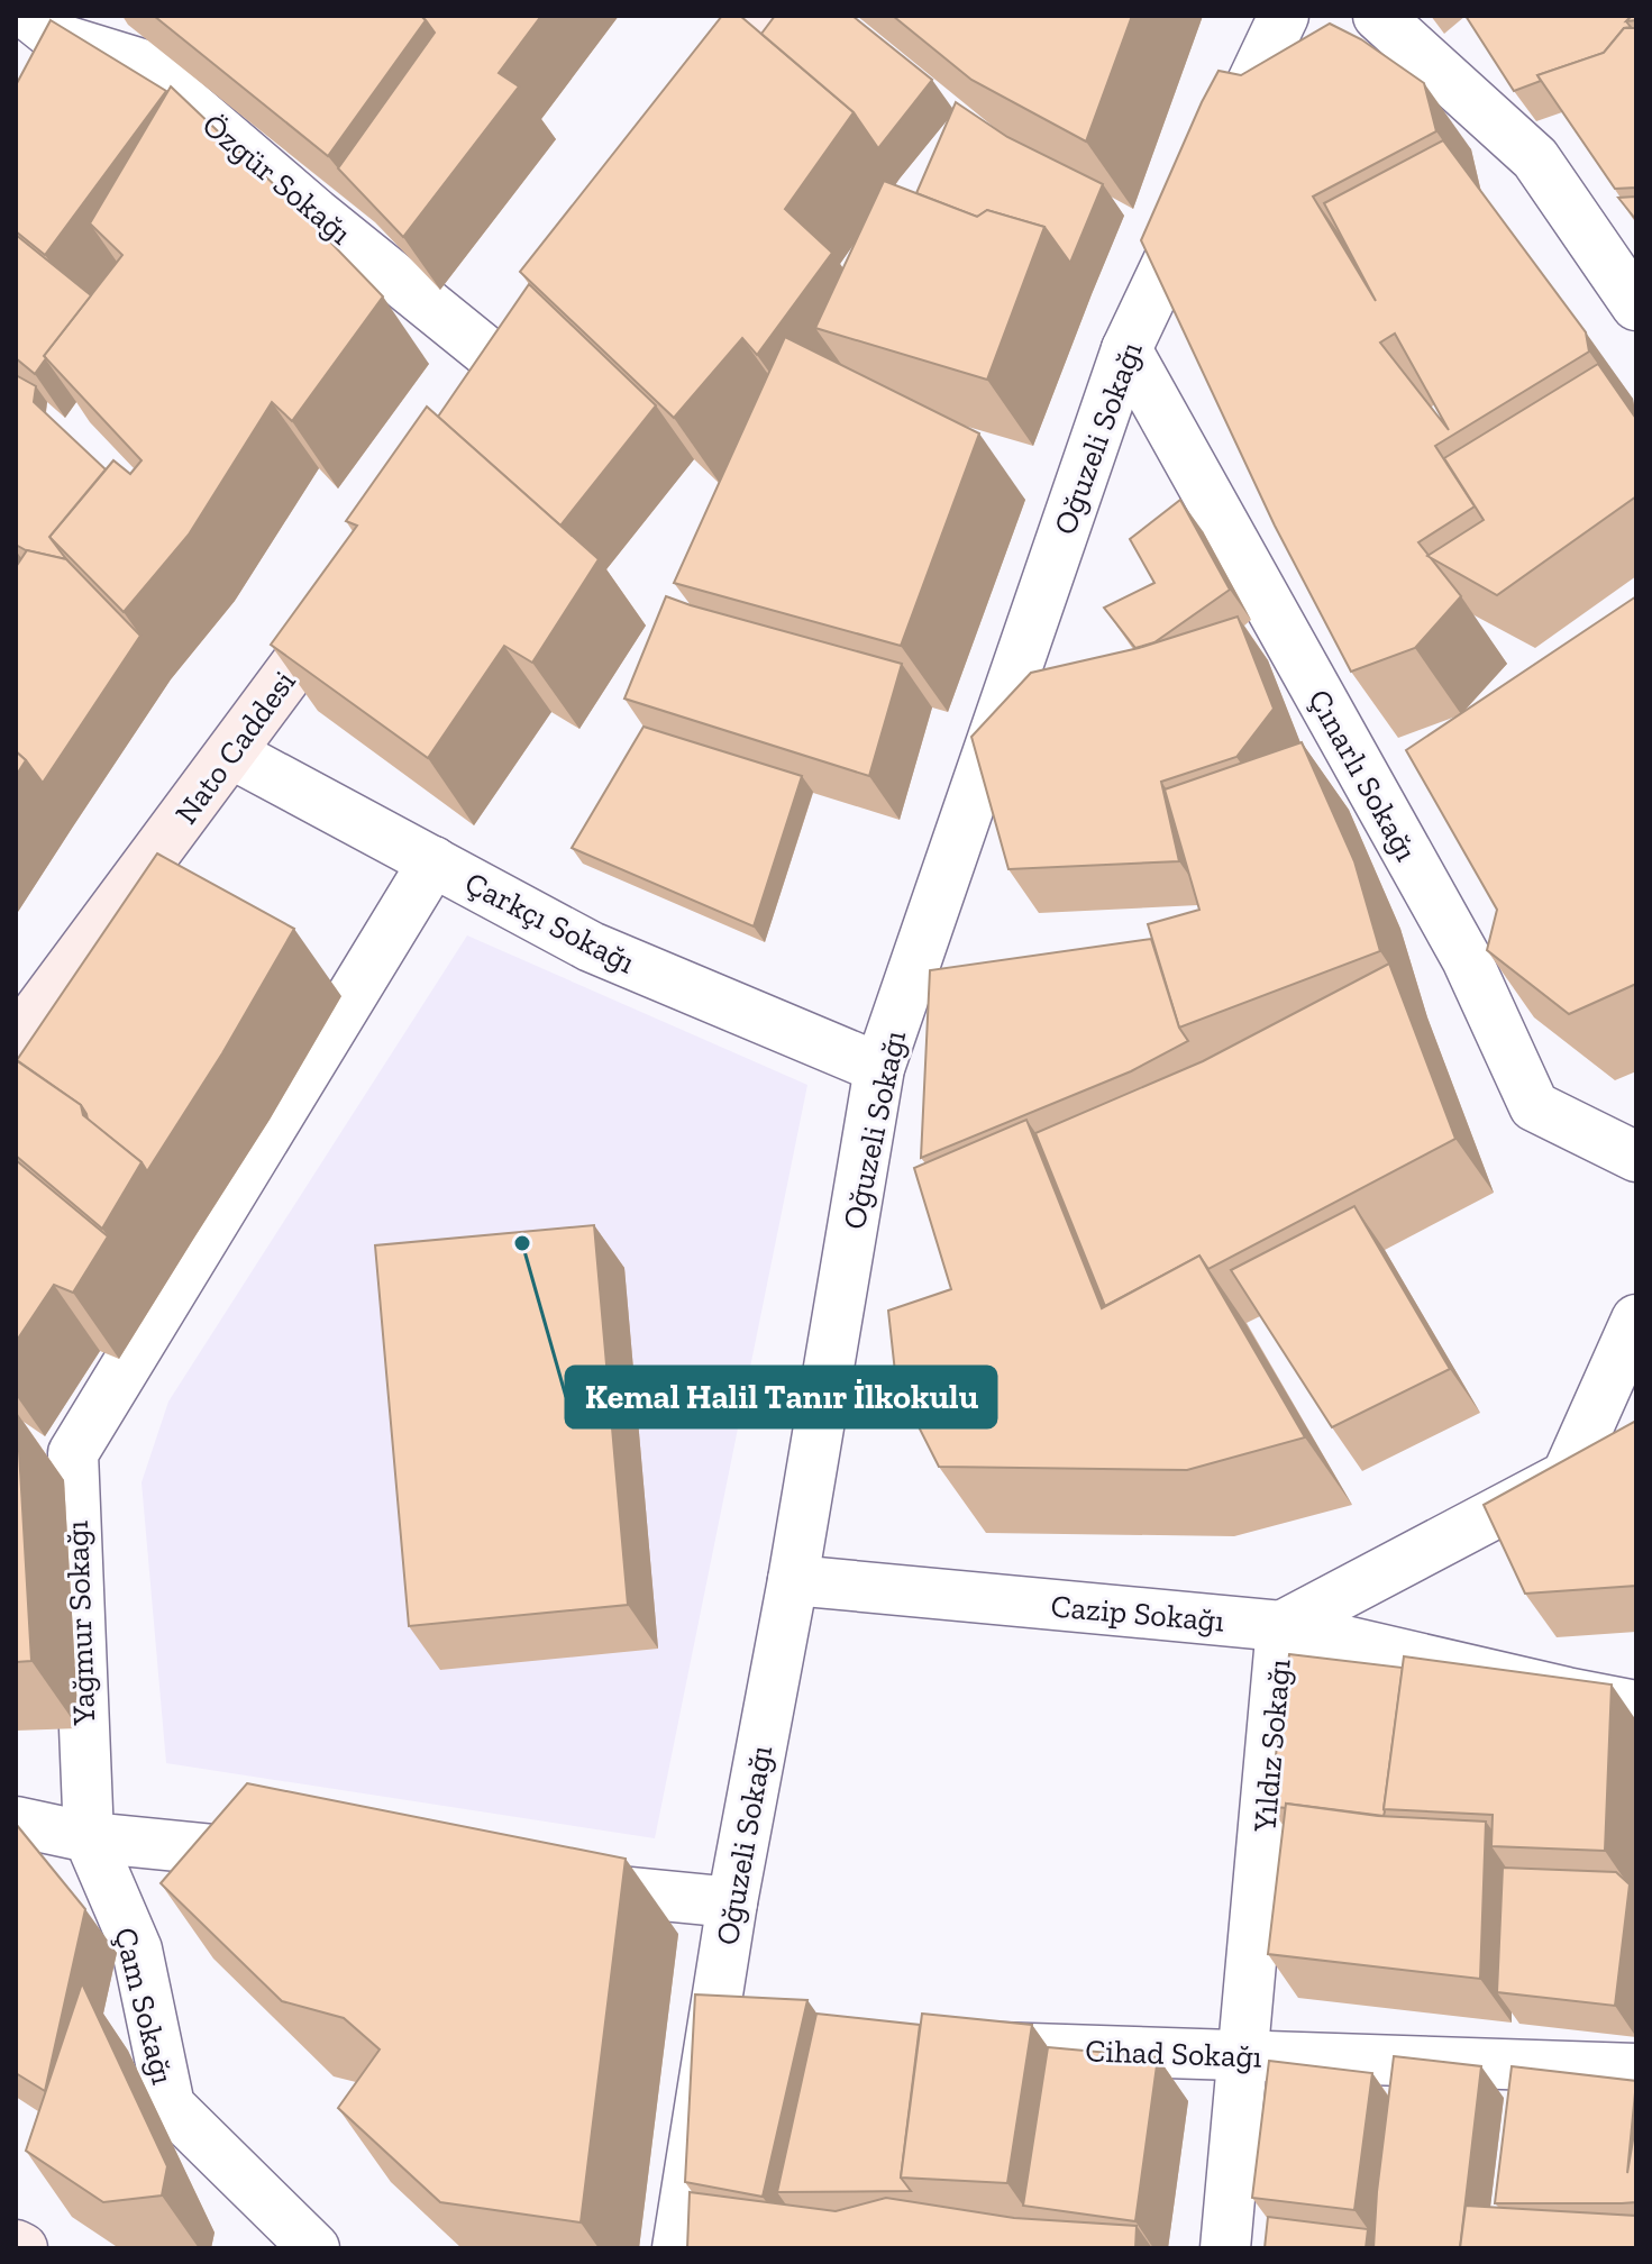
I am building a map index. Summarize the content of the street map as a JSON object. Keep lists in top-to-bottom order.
{
  "streets": {
    "street": [
      "Özgür Sokağı",
      "Oğuzeli Sokağı",
      "Nato Caddesi",
      "Çınarlı Sokağı",
      "Çarkçı Sokağı",
      "Cazip Sokağı",
      "Yağmur Sokağı",
      "Yıldız Sokağı",
      "Çam Sokağı",
      "Cihad Sokağı"
    ]
  },
  "crossings": [
    ["Oğuzeli Sokağı", "Çınarlı Sokağı"],
    ["Oğuzeli Sokağı", "Çarkçı Sokağı"],
    ["Oğuzeli Sokağı", "Cazip Sokağı"],
    ["Nato Caddesi", "Çarkçı Sokağı"],
    ["Çarkçı Sokağı", "Yağmur Sokağı"],
    ["Cazip Sokağı", "Yıldız Sokağı"],
    ["Yağmur Sokağı", "Çam Sokağı"],
    ["Yıldız Sokağı", "Cihad Sokağı"]
  ],
  "places": ["Kemal Halil Tanır İlkokulu"]
}
